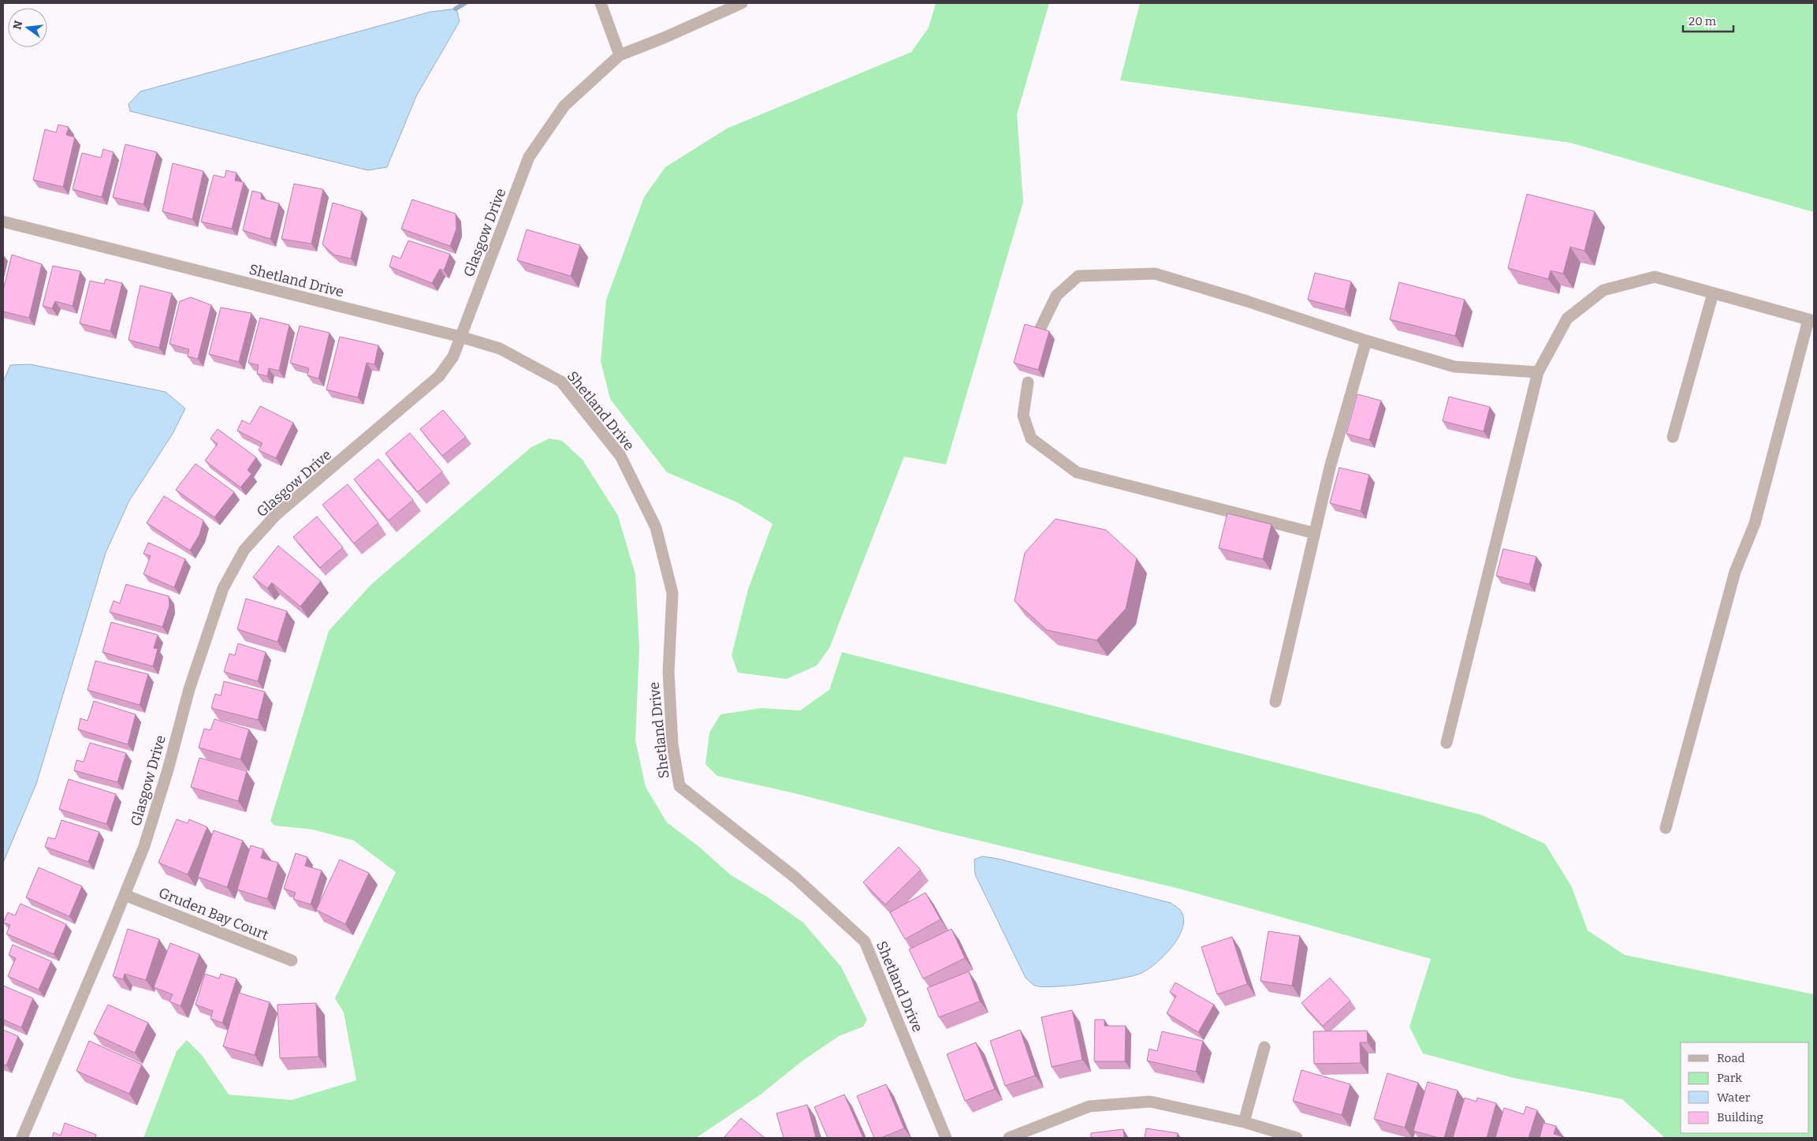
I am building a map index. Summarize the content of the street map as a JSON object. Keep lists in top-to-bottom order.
{
  "streets": {
    "street": ["Glasgow Drive", "Shetland Drive", "Gruden Bay Court"]
  },
  "crossings": [
    ["Glasgow Drive", "Shetland Drive"],
    ["Glasgow Drive", "Gruden Bay Court"]
  ],
  "legend": [
    "Road",
    "Park",
    "Water",
    "Building"
  ],
  "scale_bar": "20 m",
  "north": "left"
}
